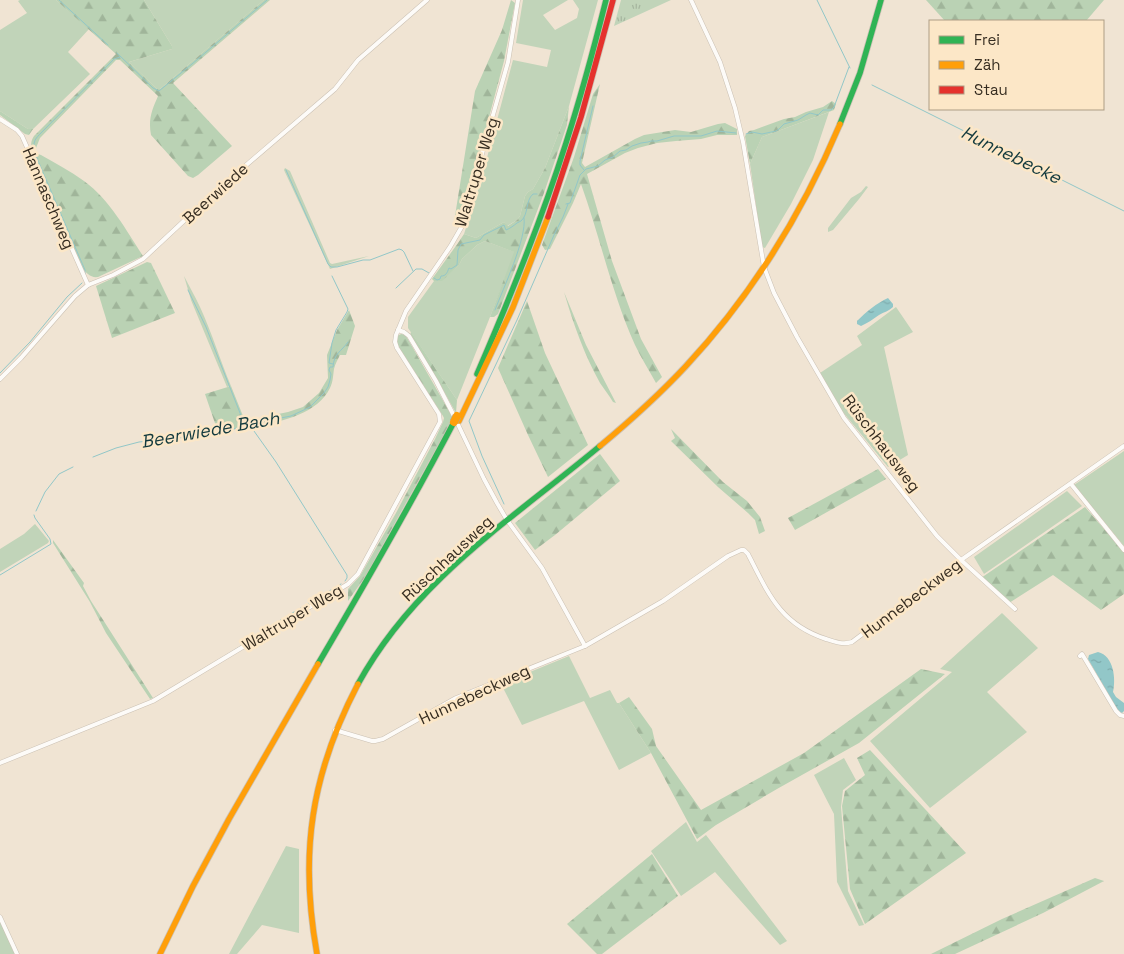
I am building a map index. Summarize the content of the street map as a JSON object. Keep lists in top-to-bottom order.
{
  "streets": {
    "main road": ["Rüschhausweg"],
    "street": [
      "Waltruper Weg",
      "Beerwiede",
      "Hannaschweg",
      "Hunnebeckweg"
    ]
  },
  "crossings": [
    ["Beerwiede", "Hannaschweg"],
    ["Rüschhausweg", "Hunnebeckweg"]
  ],
  "water": ["Hunnebecke", "Beerwiede Bach"],
  "legend": ["Frei", "Zäh", "Stau"]
}
